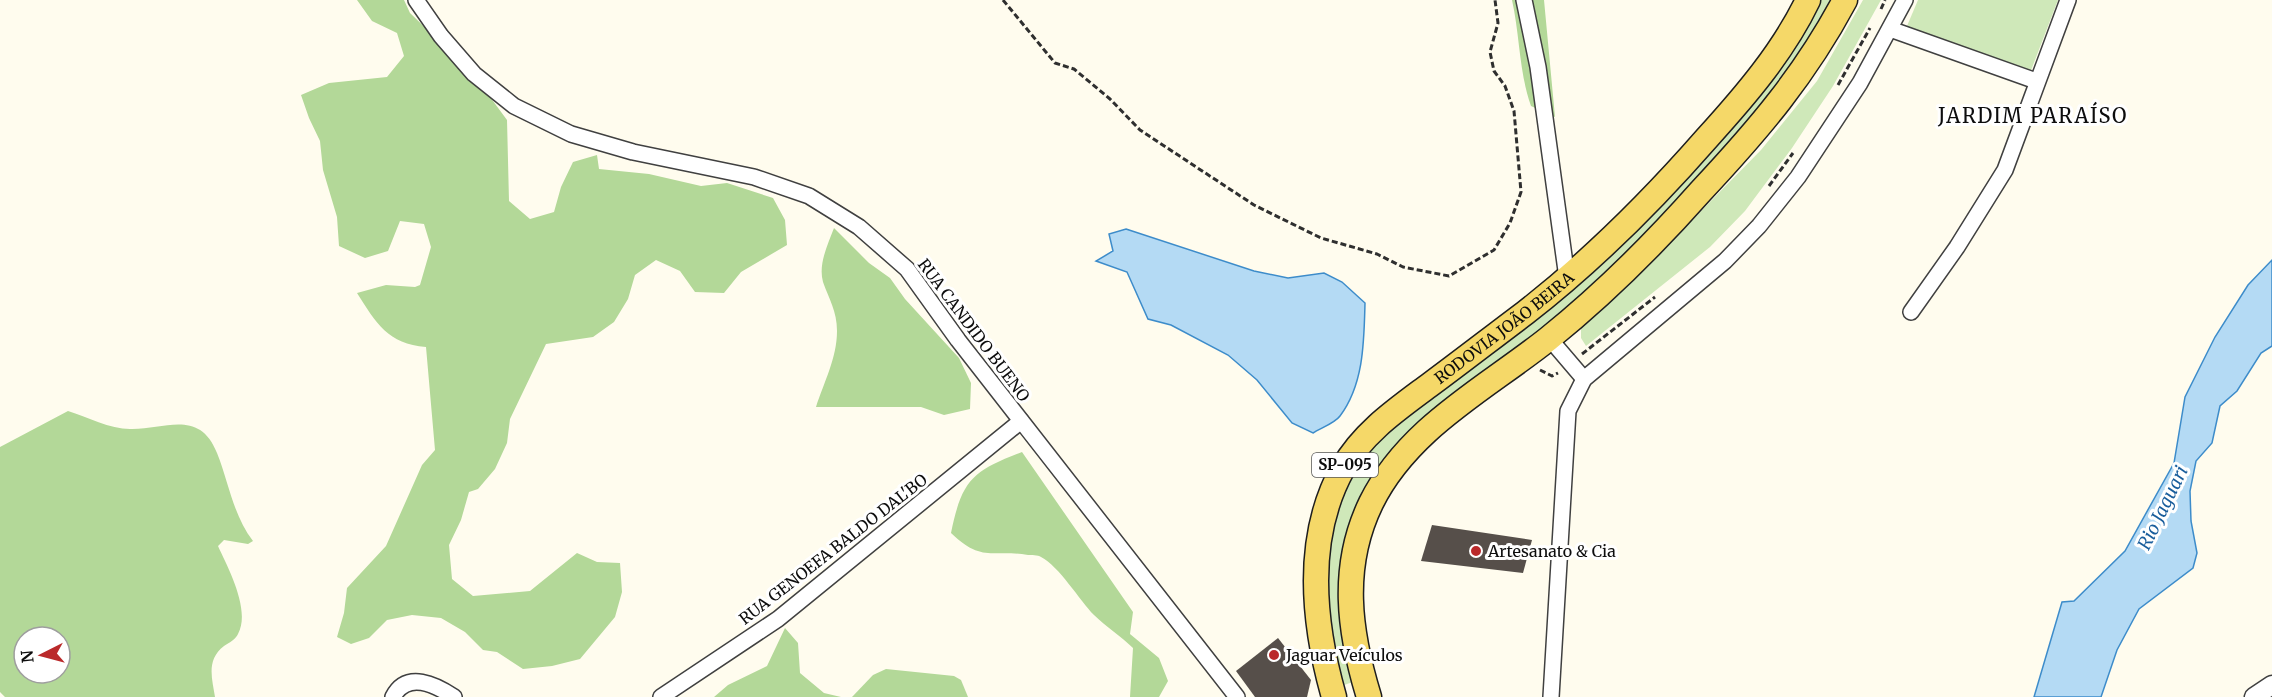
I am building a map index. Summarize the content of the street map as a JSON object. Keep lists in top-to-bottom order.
{
  "streets": {
    "main road": ["RODOVIA JOÃO BEIRA", "SP-095"],
    "street": ["RUA CANDIDO BUENO", "RUA GENOEFA BALDO DAL'BO"]
  },
  "crossings": [
    ["RUA CANDIDO BUENO", "RUA GENOEFA BALDO DAL'BO"]
  ],
  "districts": ["JARDIM PARAÍSO"],
  "water": ["Rio Jaguari"],
  "places": ["Artesanato & Cia", "Jaguar Veículos"],
  "north": "left"
}
